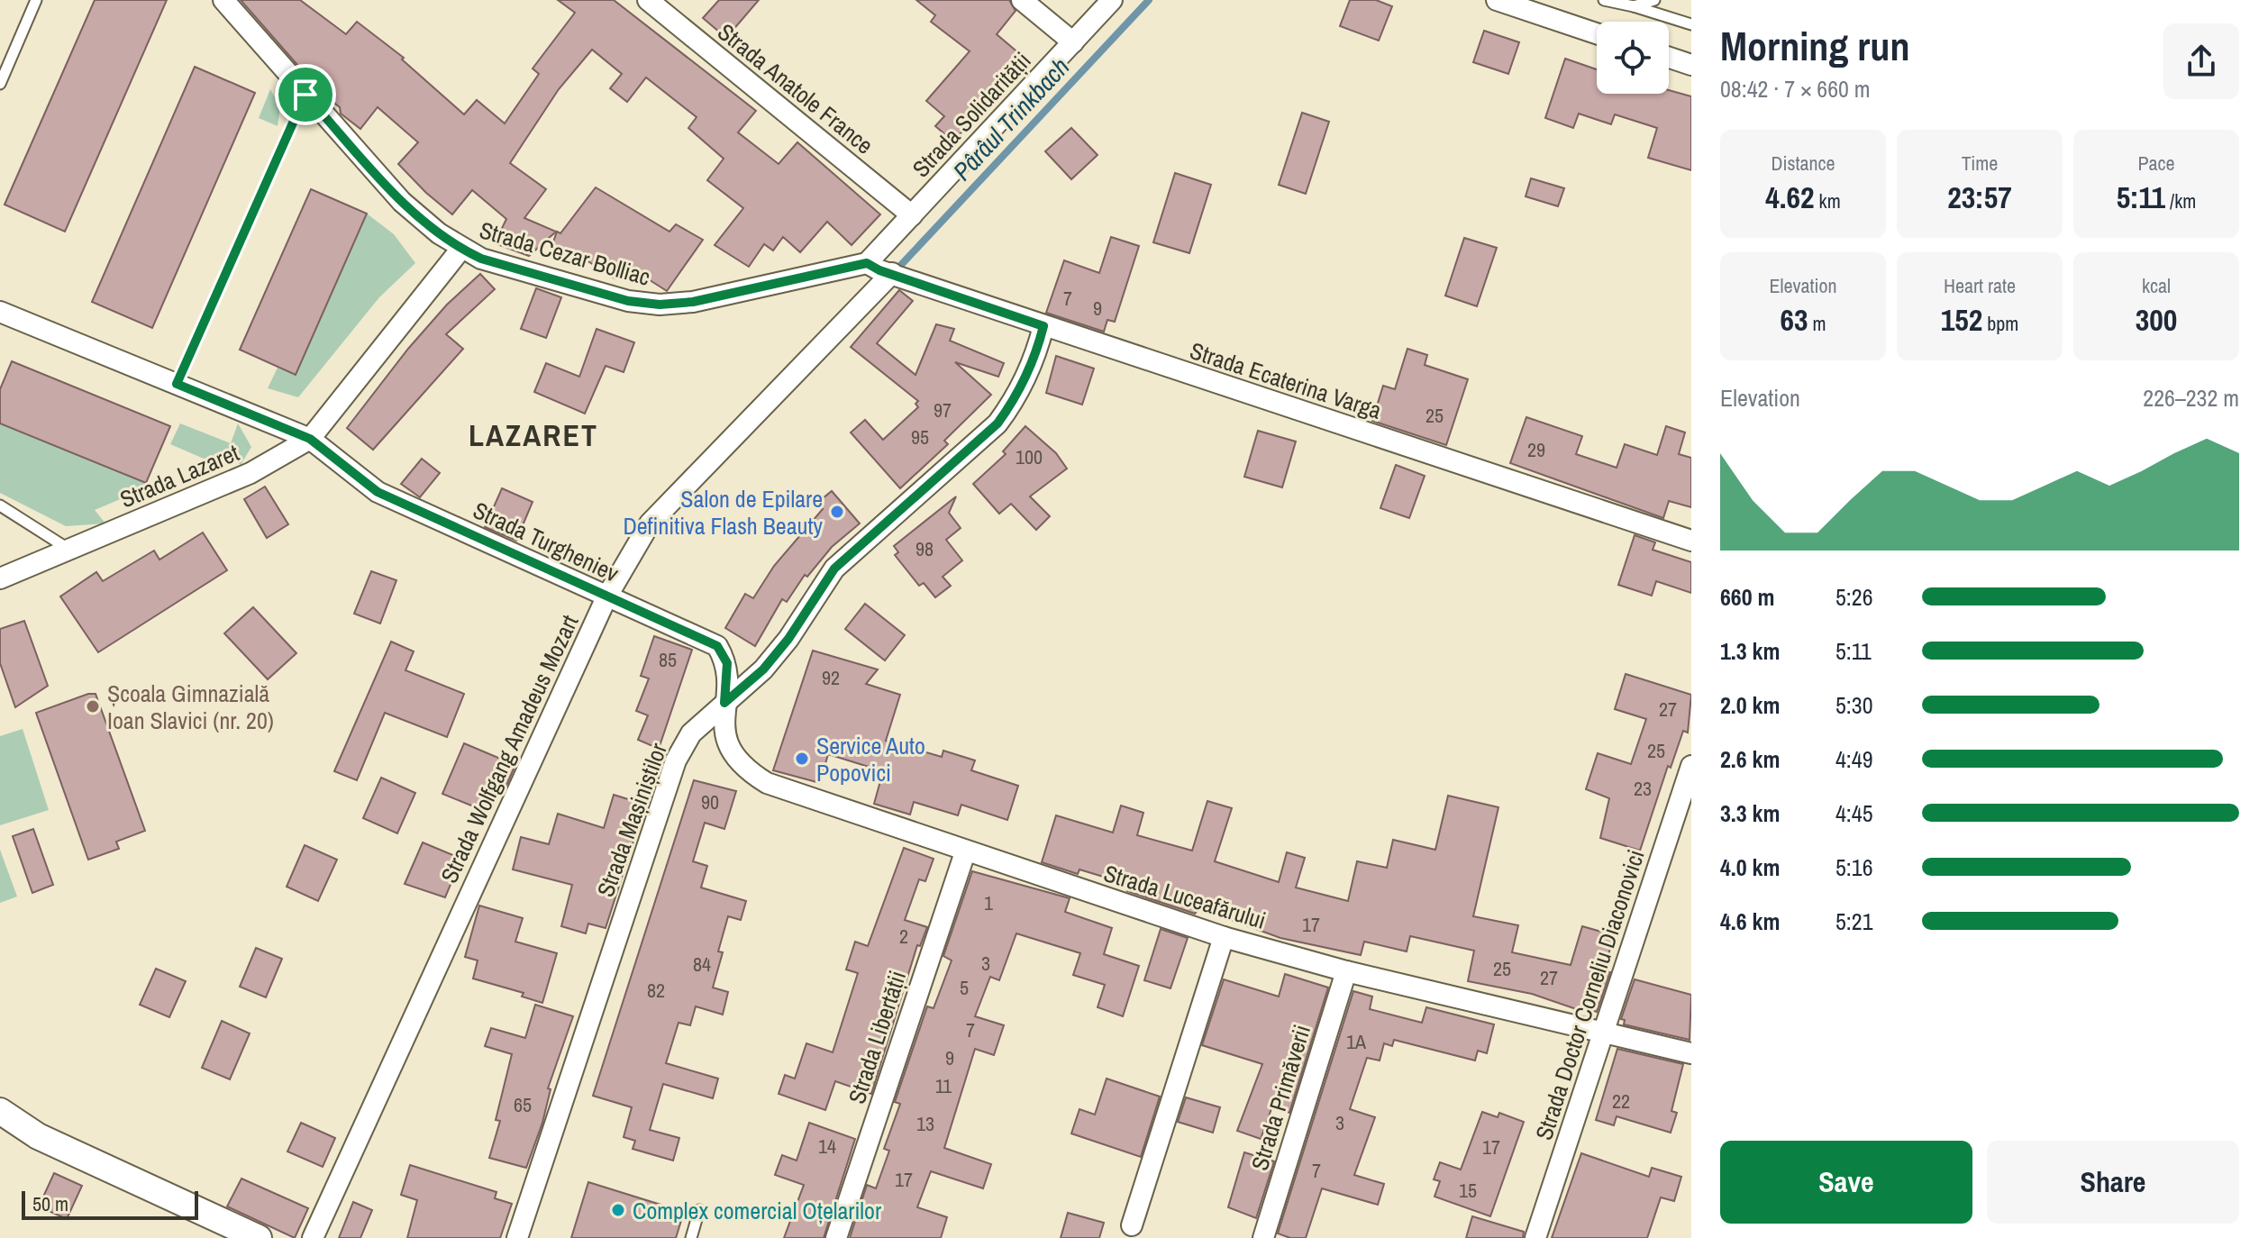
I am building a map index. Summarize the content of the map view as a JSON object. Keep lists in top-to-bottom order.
{
  "streets": {
    "street": [
      "Strada Anatole France",
      "Strada Solidarității",
      "Strada Cezar Bolliac",
      "Strada Ecaterina Varga",
      "Strada Lazaret",
      "Strada Turgheniev",
      "Strada Wolfgang Amadeus Mozart",
      "Strada Mașiniștilor",
      "Strada Luceafărului",
      "Strada Doctor Corneliu Diaconovici",
      "Strada Libertății",
      "Strada Primăverii"
    ]
  },
  "crossings": [
    ["Strada Anatole France", "Strada Solidarității"],
    ["Strada Solidarității", "Strada Cezar Bolliac"],
    ["Strada Solidarității", "Strada Ecaterina Varga"],
    ["Strada Cezar Bolliac", "Strada Ecaterina Varga"],
    ["Strada Cezar Bolliac", "Strada Lazaret"],
    ["Strada Ecaterina Varga", "Strada Wolfgang Amadeus Mozart"],
    ["Strada Ecaterina Varga", "Strada Mașiniștilor"],
    ["Strada Lazaret", "Strada Turgheniev"],
    ["Strada Turgheniev", "Strada Wolfgang Amadeus Mozart"],
    ["Strada Turgheniev", "Strada Mașiniștilor"],
    ["Strada Turgheniev", "Strada Luceafărului"],
    ["Strada Mașiniștilor", "Strada Luceafărului"],
    ["Strada Luceafărului", "Strada Doctor Corneliu Diaconovici"],
    ["Strada Luceafărului", "Strada Libertății"],
    ["Strada Luceafărului", "Strada Primăverii"]
  ],
  "districts": ["LAZARET"],
  "water": ["Pârâul Trinkbach"],
  "places": [
    "Salon de Epilare Definitiva Flash Beauty",
    "Școala Gimnazială Ioan Slavici (nr. 20)",
    "Service Auto Popovici",
    "Complex comercial Oțelarilor"
  ],
  "house_numbers": [
    "7",
    "9",
    "97",
    "25",
    "95",
    "29",
    "100",
    "98",
    "85",
    "92",
    "27",
    "25",
    "23",
    "90",
    "1",
    "17",
    "2",
    "3",
    "84",
    "25",
    "27",
    "5",
    "82",
    "7",
    "1A",
    "9",
    "11",
    "22",
    "65",
    "3",
    "13",
    "14",
    "17",
    "7",
    "17",
    "15"
  ],
  "scale_bar": "50 m",
  "page": {
    "heading": ["Morning run", "08:42 · 7 × 660 m"],
    "stats": [
      ["Distance", "4.62 km"],
      ["Time", "23:57"],
      ["Pace", "5:11 /km"],
      ["Elevation", "63 m"],
      ["Heart rate", "152 bpm"],
      ["kcal", "300"]
    ],
    "chart": ["Elevation", "226–232 m"],
    "list": [
      {
        "name": "660 m",
        "note": "5:26"
      },
      {
        "name": "1.3 km",
        "note": "5:11"
      },
      {
        "name": "2.0 km",
        "note": "5:30"
      },
      {
        "name": "2.6 km",
        "note": "4:49"
      },
      {
        "name": "3.3 km",
        "note": "4:45"
      },
      {
        "name": "4.0 km",
        "note": "5:16"
      },
      {
        "name": "4.6 km",
        "note": "5:21"
      }
    ],
    "buttons": ["Save", "Share"],
    "scale": "50 m"
  }
}
